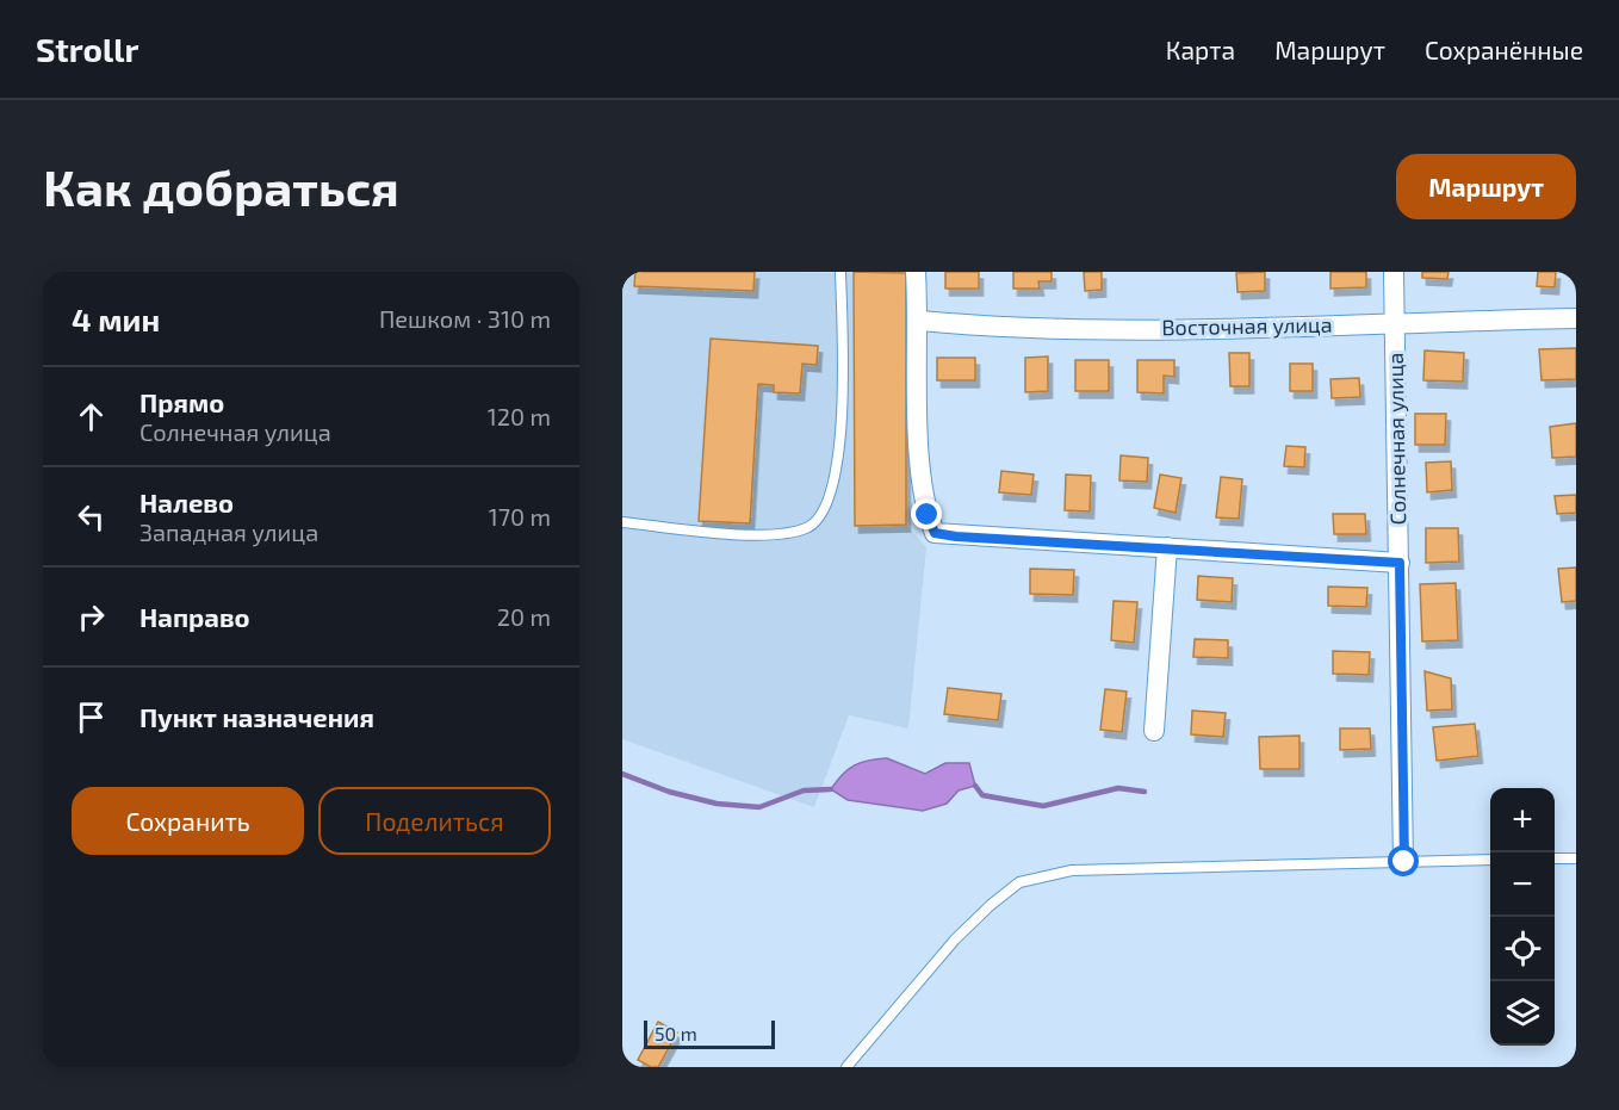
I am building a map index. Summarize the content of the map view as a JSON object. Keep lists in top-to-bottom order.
{
  "streets": {
    "street": ["Восточная улица", "Солнечная улица"]
  },
  "crossings": [
    ["Восточная улица", "Солнечная улица"]
  ],
  "scale_bar": "50 m",
  "page": {
    "header": "Strollr",
    "nav": ["Карта", "Маршрут", "Сохранённые"],
    "buttons": [
      "Маршрут",
      ["Сохранить", "Поделиться"]
    ],
    "title": "Как добраться",
    "heading": ["4 мин", "Пешком · 310 m"],
    "list": [
      ["Прямо", "Солнечная улица", "120 m"],
      ["Налево", "Западная улица", "170 m"],
      ["Направо", "20 m"],
      "Пункт назначения"
    ],
    "map_buttons": ["+", "−"],
    "scale": "50 m"
  }
}
